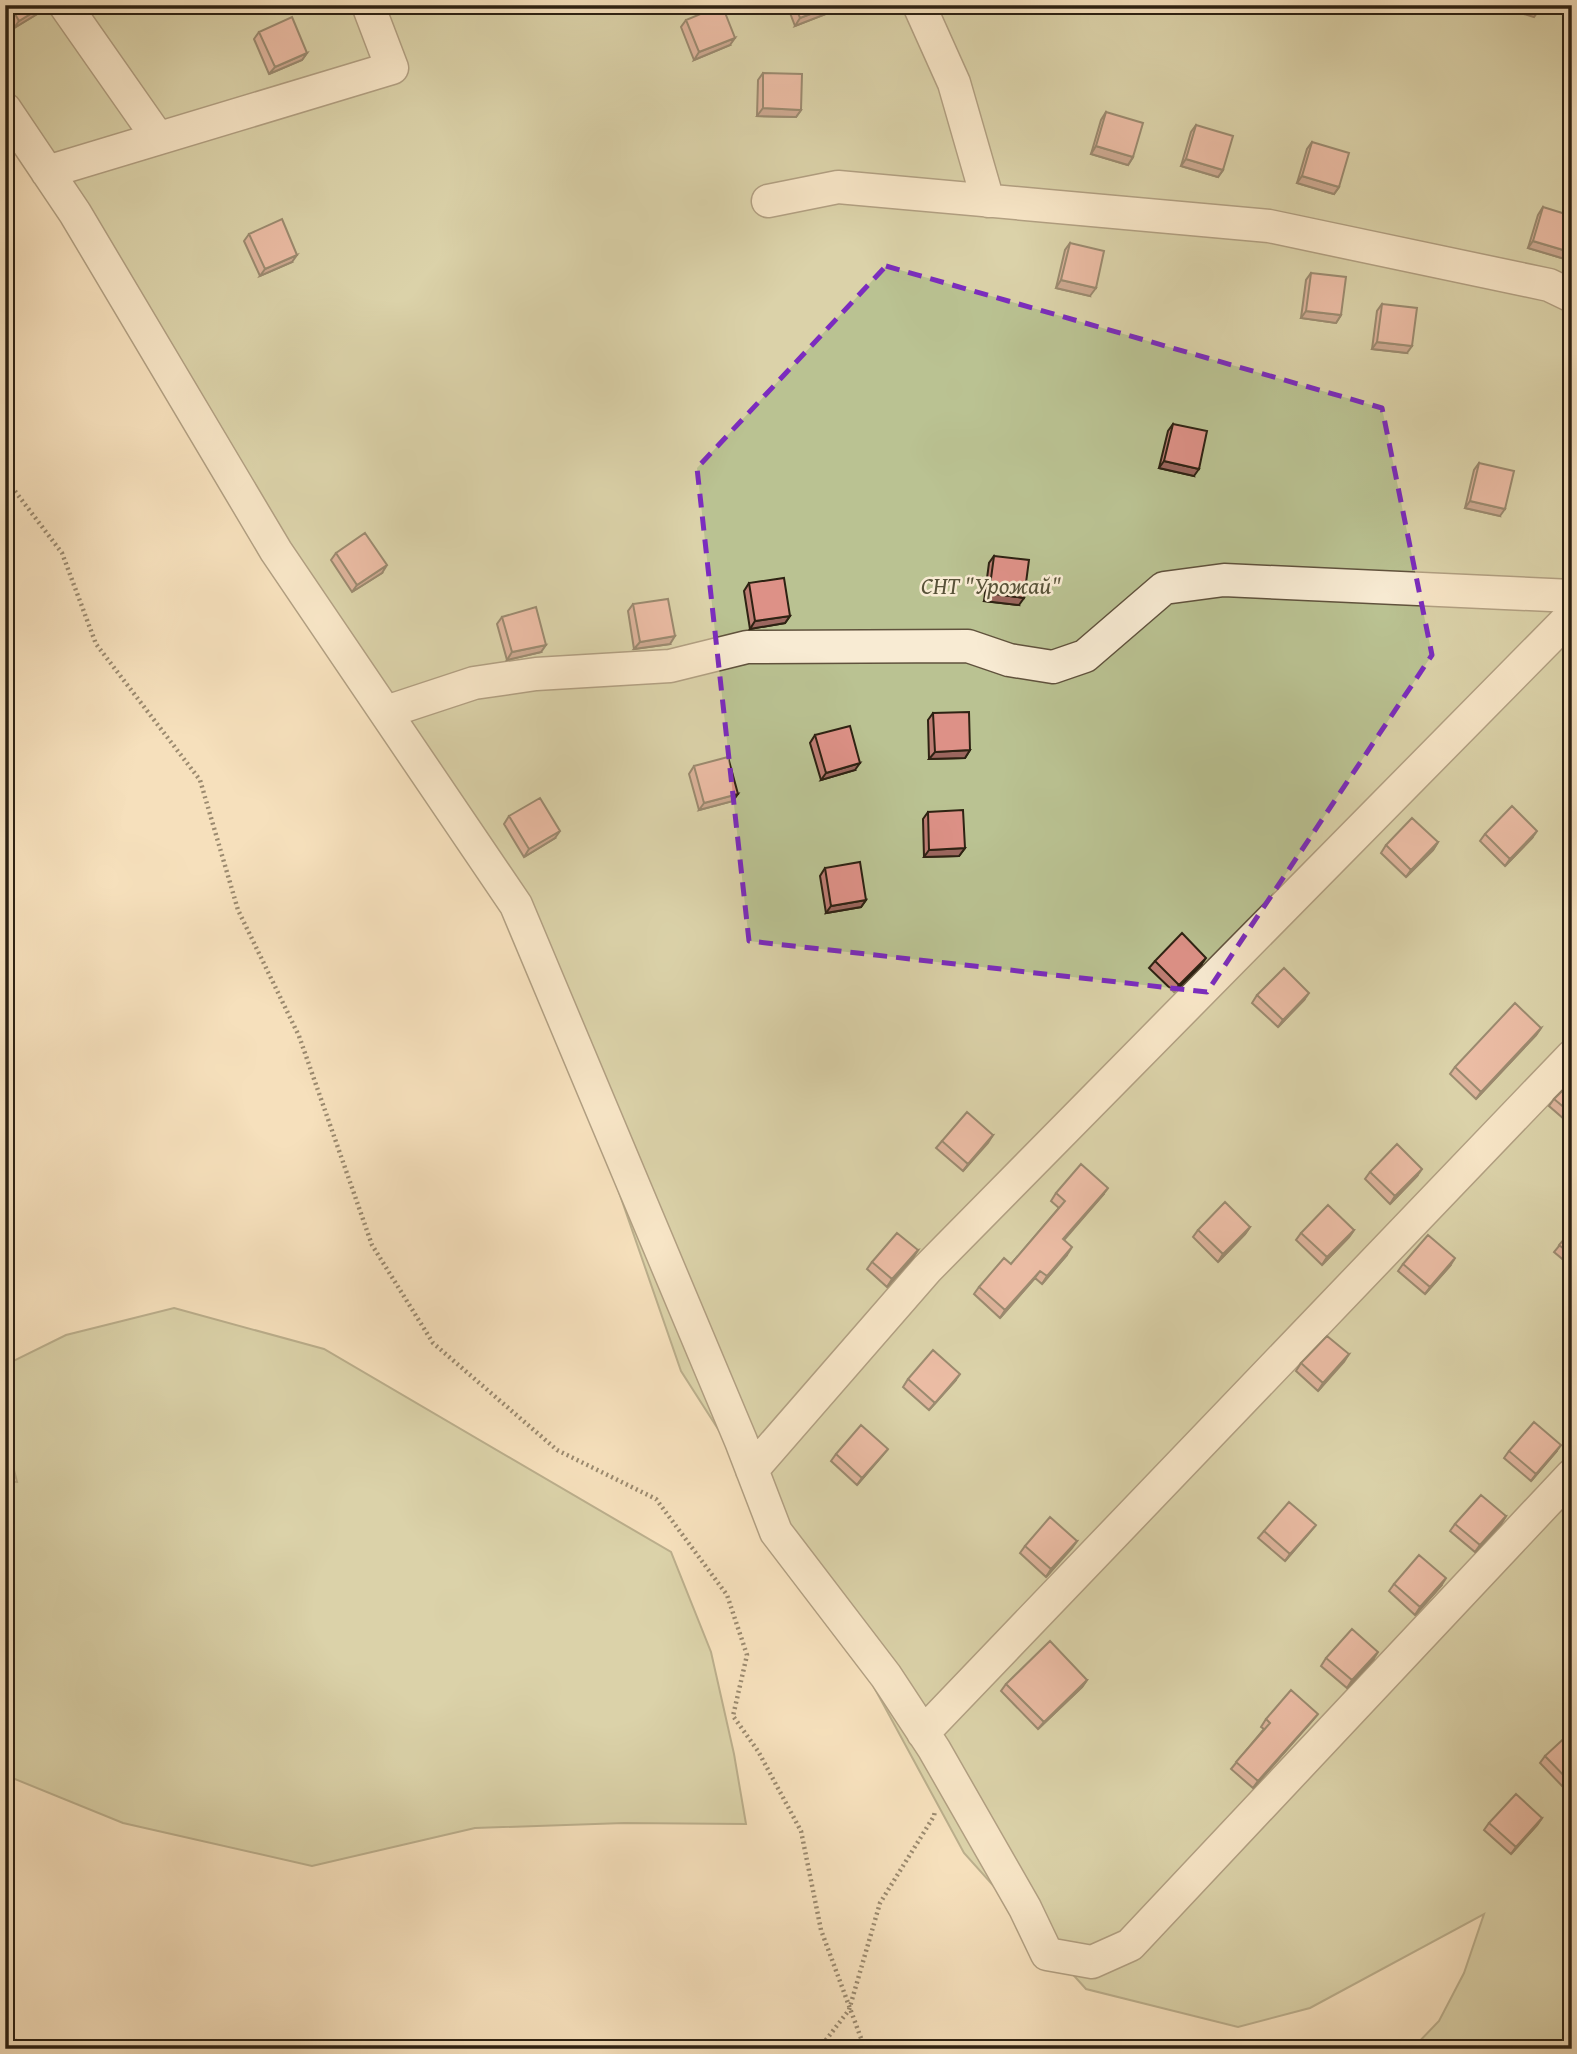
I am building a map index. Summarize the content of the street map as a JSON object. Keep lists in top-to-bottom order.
{
  "parks": ["СНТ \"Урожай\""]
}
